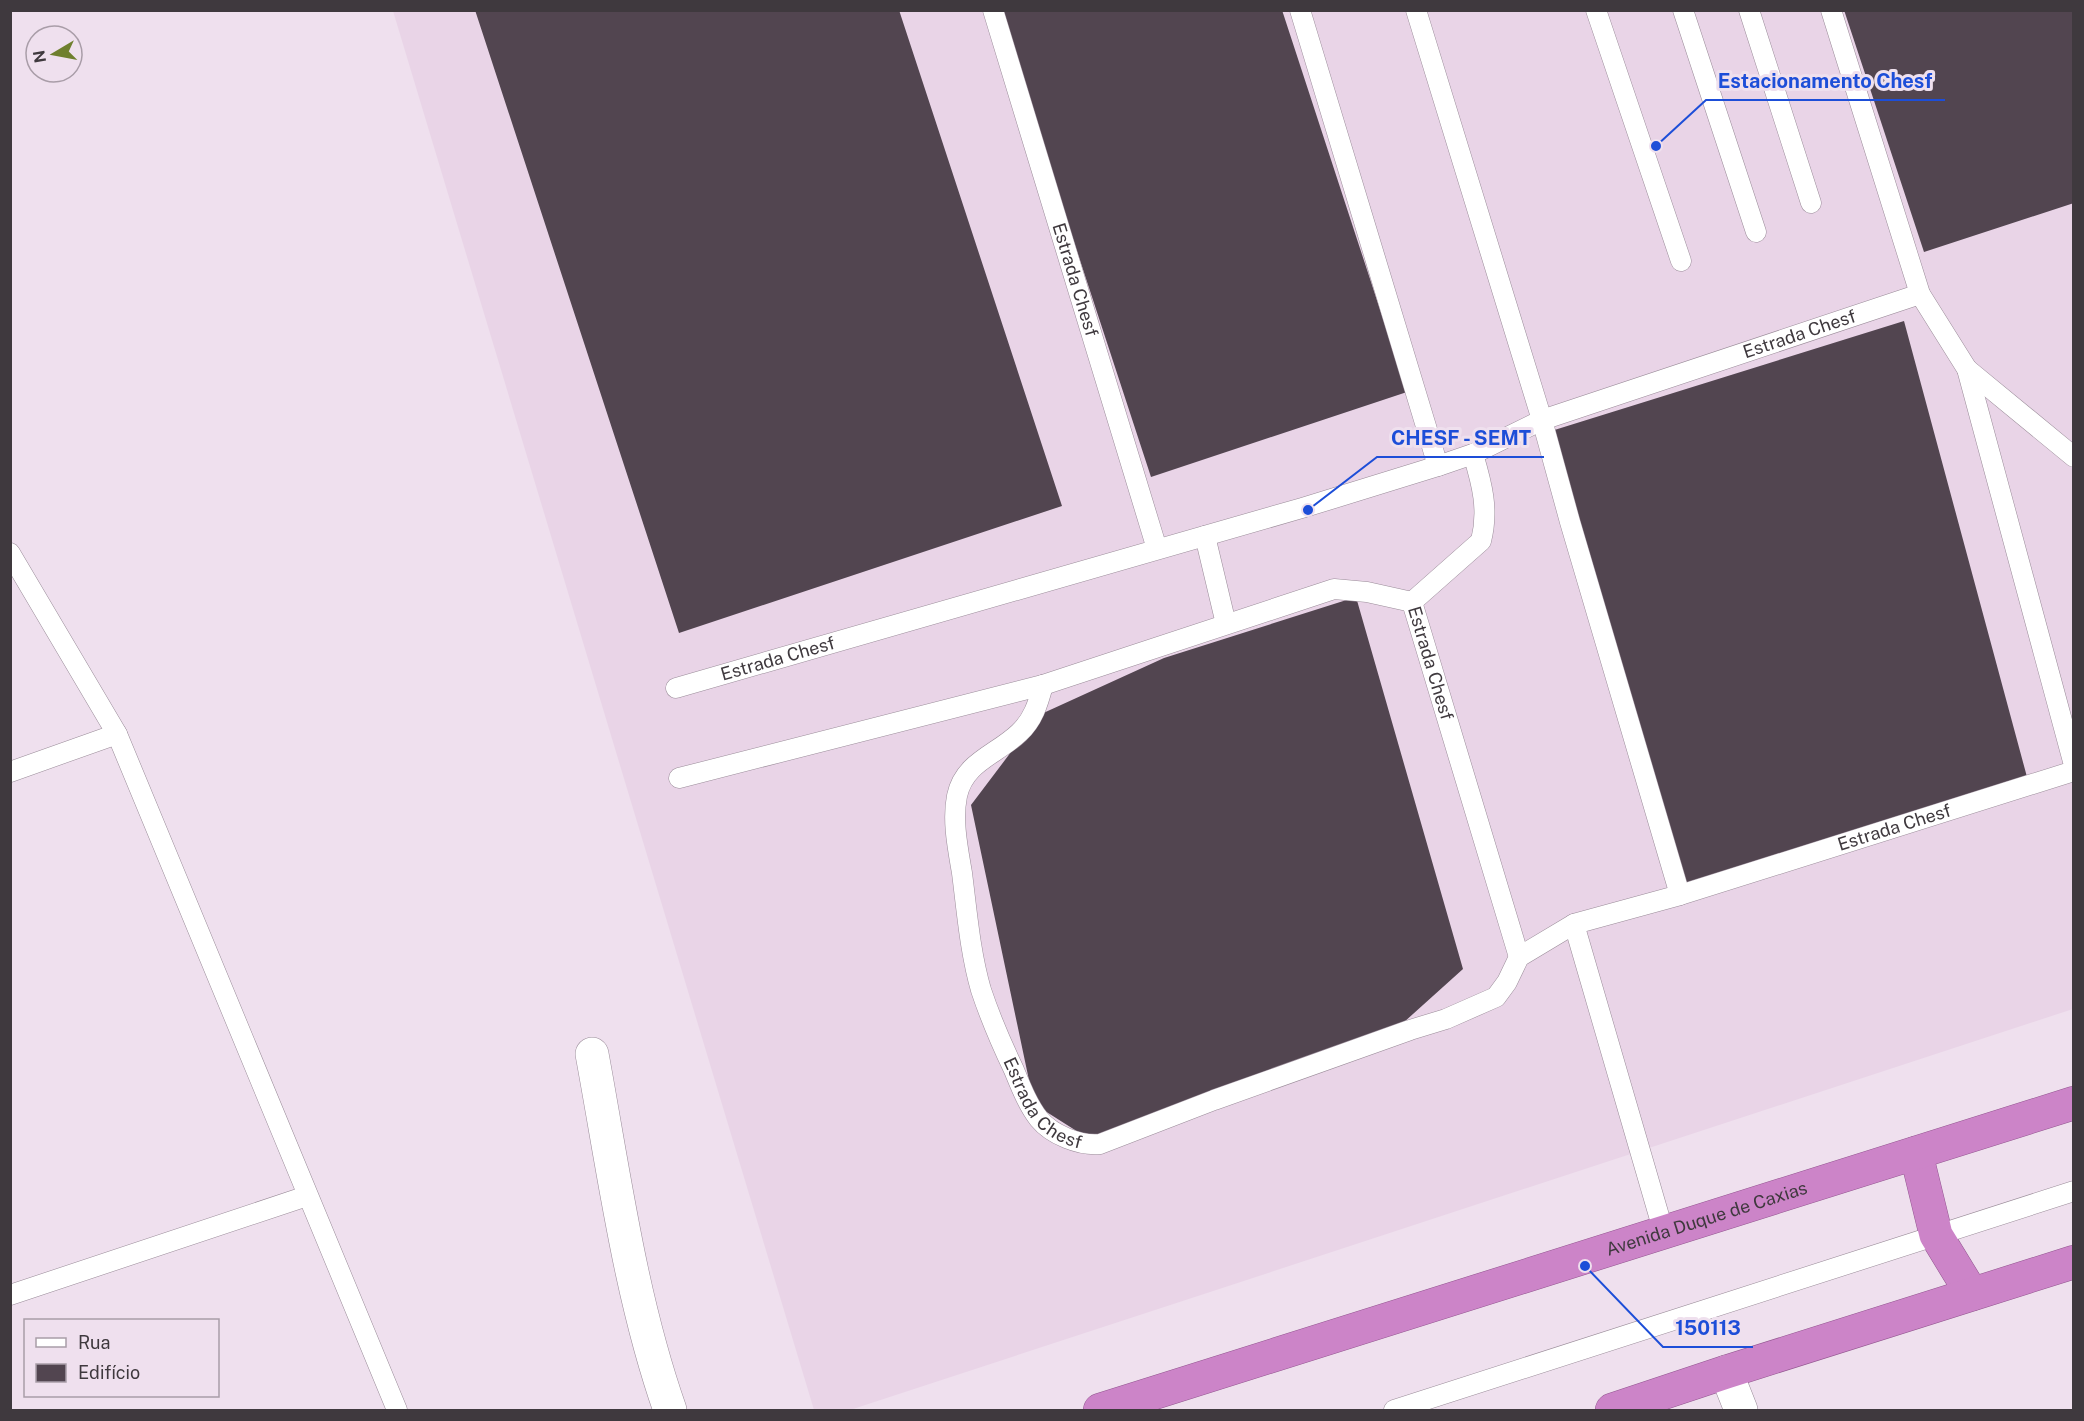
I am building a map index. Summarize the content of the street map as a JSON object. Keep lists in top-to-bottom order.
{
  "streets": {
    "highway": ["Avenida Duque de Caxias"],
    "lane": ["Estrada Chesf"]
  },
  "places": ["Estacionamento Chesf", "CHESF - SEMT", "150113"],
  "legend": ["Rua", "Edifício"],
  "north": "left"
}
